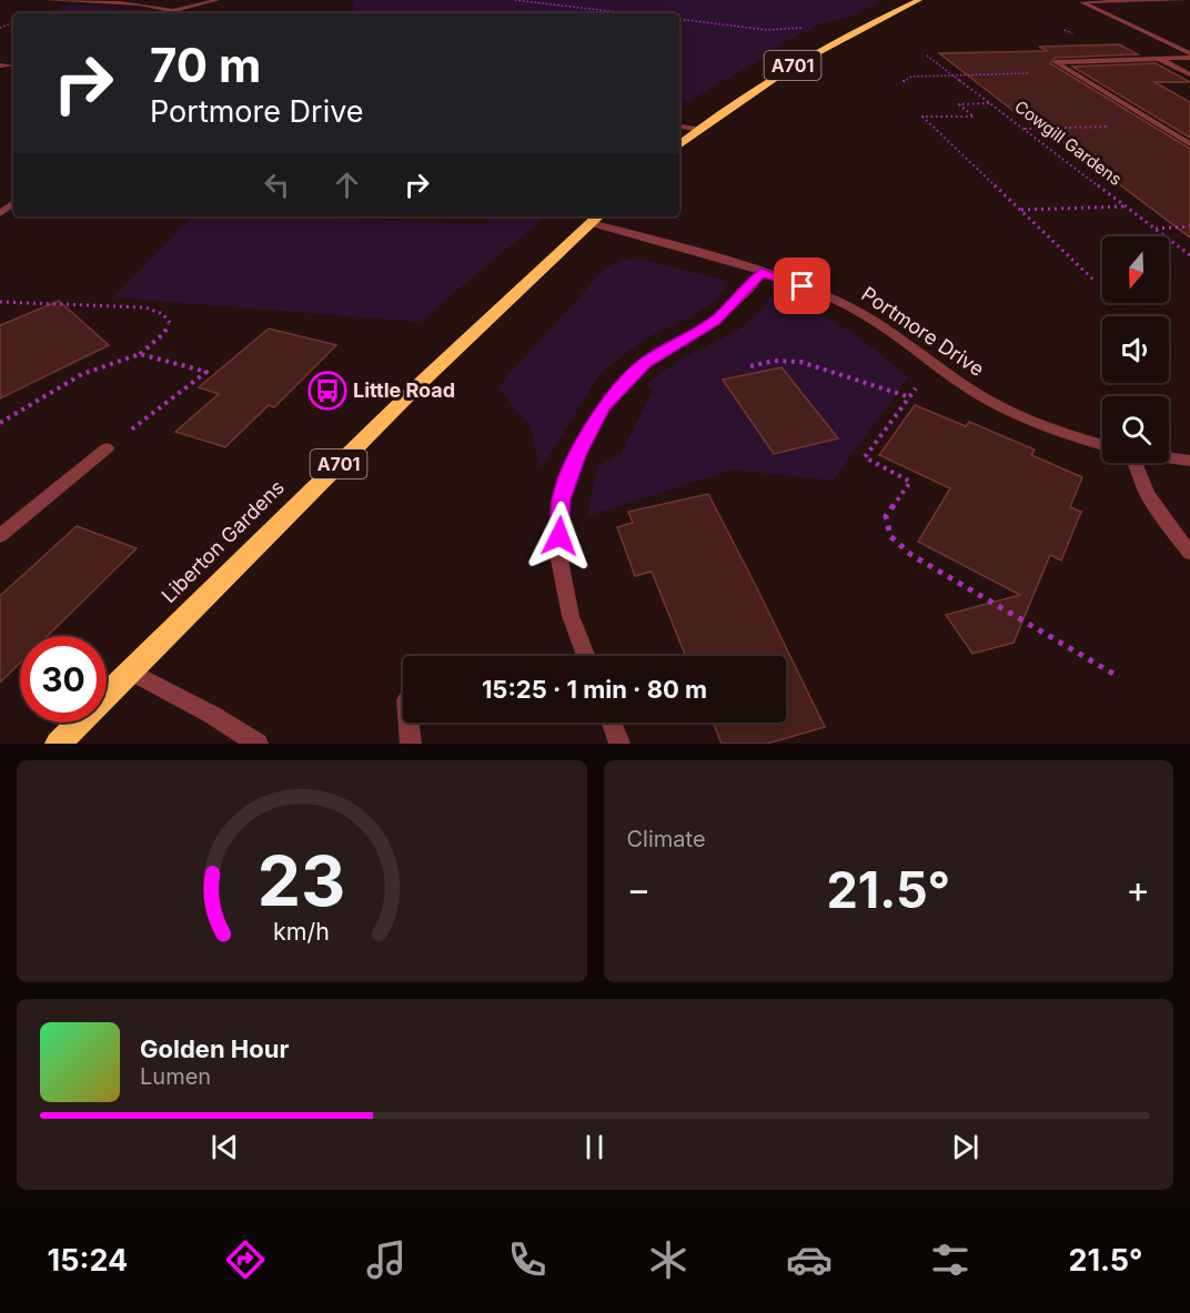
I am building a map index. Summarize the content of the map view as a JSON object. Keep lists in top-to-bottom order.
{
  "streets": {
    "main road": ["A701", "Liberton Gardens"],
    "street": ["Portmore Drive"],
    "path": ["Cowgill Gardens"]
  },
  "crossings": [
    ["Portmore Drive", "Liberton Gardens"]
  ],
  "places": {
    "bus stop": ["Little Road"]
  },
  "north": "bottom",
  "page": {
    "turn": ["70 m", "Portmore Drive"],
    "limit": "30",
    "trip": "15:25 · 1 min · 80 m",
    "tile": "Climate",
    "heat": ["−", "21.5°", "+"],
    "song": ["Golden Hour", "Lumen"],
    "tabs": ["15:24", "21.5°"],
    "gauge": ["23", "km/h"]
  }
}
